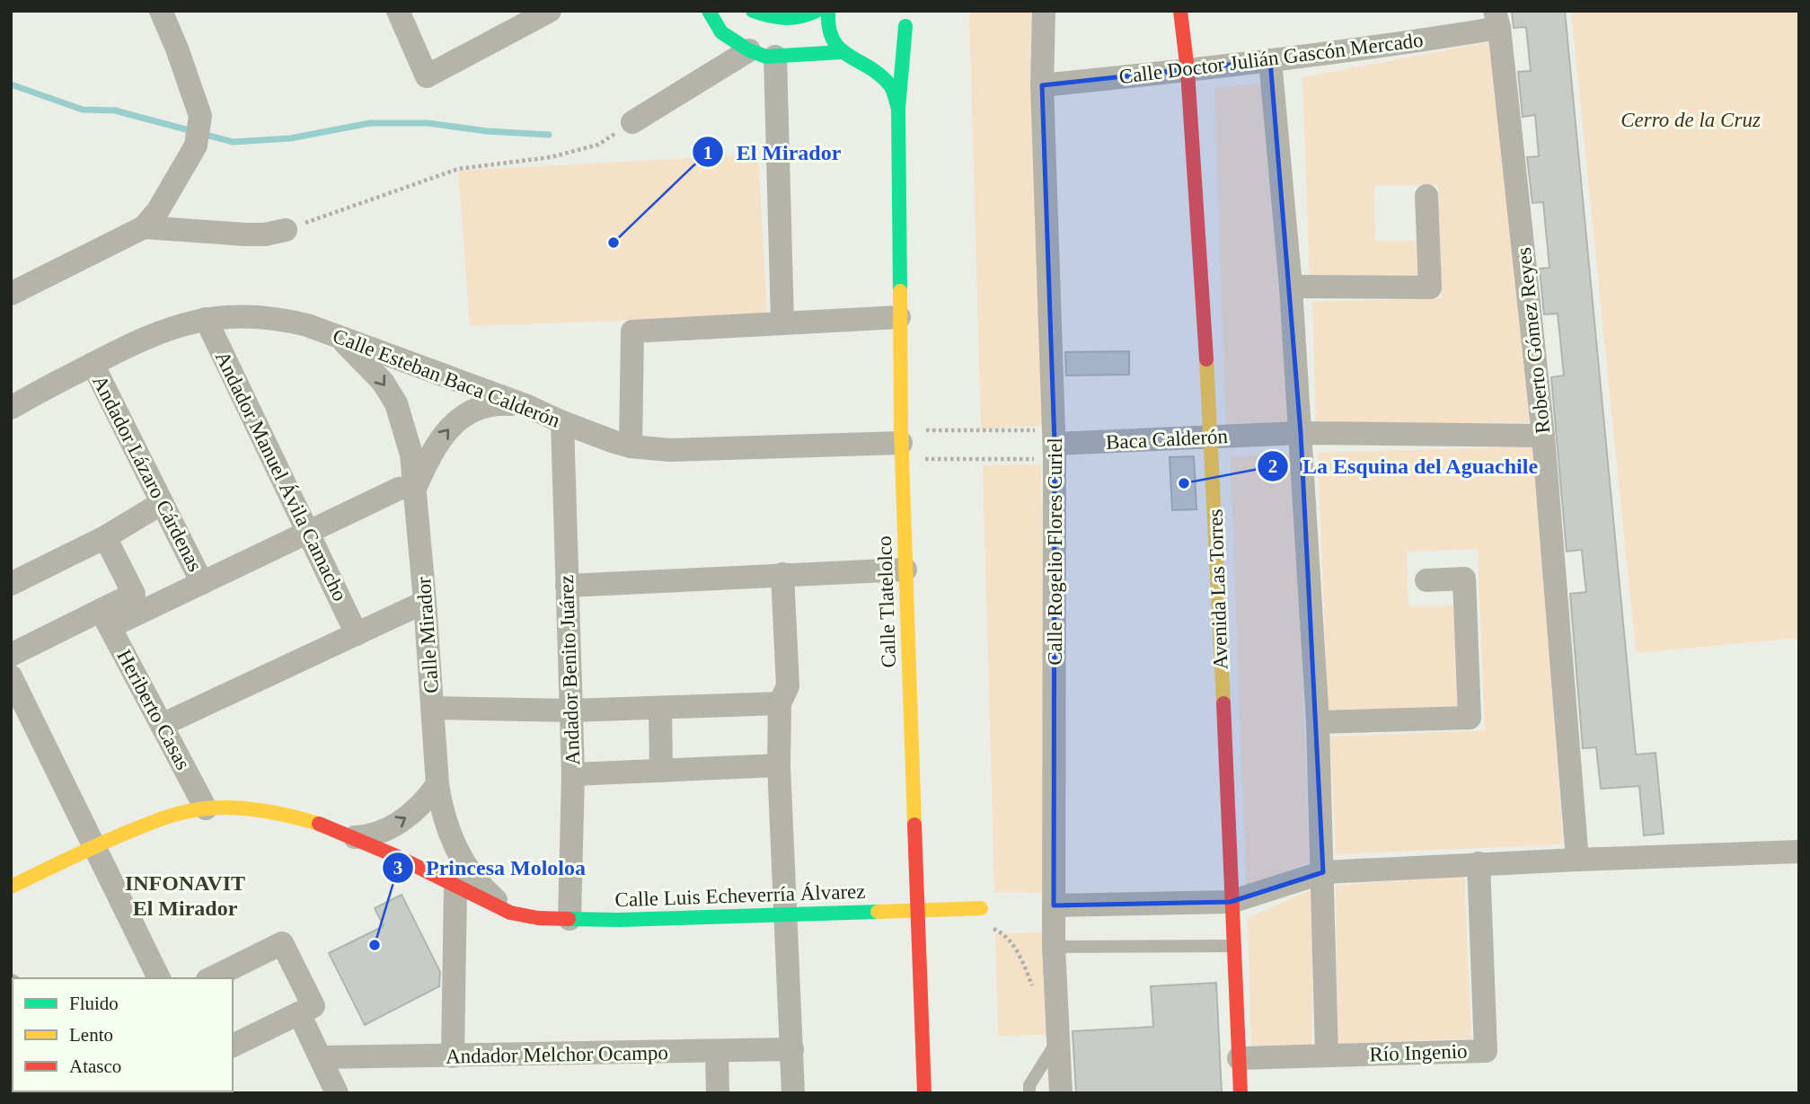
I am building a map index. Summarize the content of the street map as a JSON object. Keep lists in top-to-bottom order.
{
  "streets": {
    "street": [
      "Calle Doctor Julián Gascón Mercado",
      "Roberto Gómez Reyes",
      "Calle Esteban Baca Calderón",
      "Baca Calderón",
      "Andador Lázaro Cárdenas",
      "Andador Manuel Ávila Camacho",
      "Calle Rogelio Flores Curiel",
      "Avenida Las Torres",
      "Calle Tlatelolco",
      "Calle Mirador",
      "Andador Benito Juárez",
      "Heriberto Casas",
      "Calle Luis Echeverría Álvarez",
      "Río Ingenio",
      "Andador Melchor Ocampo"
    ]
  },
  "crossings": [
    ["Calle Doctor Julián Gascón Mercado", "Roberto Gómez Reyes"],
    ["Calle Doctor Julián Gascón Mercado", "Calle Rogelio Flores Curiel"],
    ["Calle Doctor Julián Gascón Mercado", "Avenida Las Torres"],
    ["Roberto Gómez Reyes", "Baca Calderón"],
    ["Calle Esteban Baca Calderón", "Andador Lázaro Cárdenas"],
    ["Calle Esteban Baca Calderón", "Andador Manuel Ávila Camacho"],
    ["Calle Esteban Baca Calderón", "Calle Tlatelolco"],
    ["Calle Esteban Baca Calderón", "Calle Mirador"],
    ["Calle Esteban Baca Calderón", "Andador Benito Juárez"],
    ["Baca Calderón", "Calle Rogelio Flores Curiel"],
    ["Baca Calderón", "Avenida Las Torres"],
    ["Avenida Las Torres", "Río Ingenio"],
    ["Calle Tlatelolco", "Calle Luis Echeverría Álvarez"],
    ["Calle Mirador", "Calle Luis Echeverría Álvarez"],
    ["Andador Benito Juárez", "Calle Luis Echeverría Álvarez"],
    ["Heriberto Casas", "Calle Luis Echeverría Álvarez"]
  ],
  "districts": ["INFONAVIT El Mirador"],
  "parks": ["Cerro de la Cruz"],
  "places": ["El Mirador", "La Esquina del Aguachile", "Princesa Mololoa"],
  "legend": ["Fluido", "Lento", "Atasco"]
}
